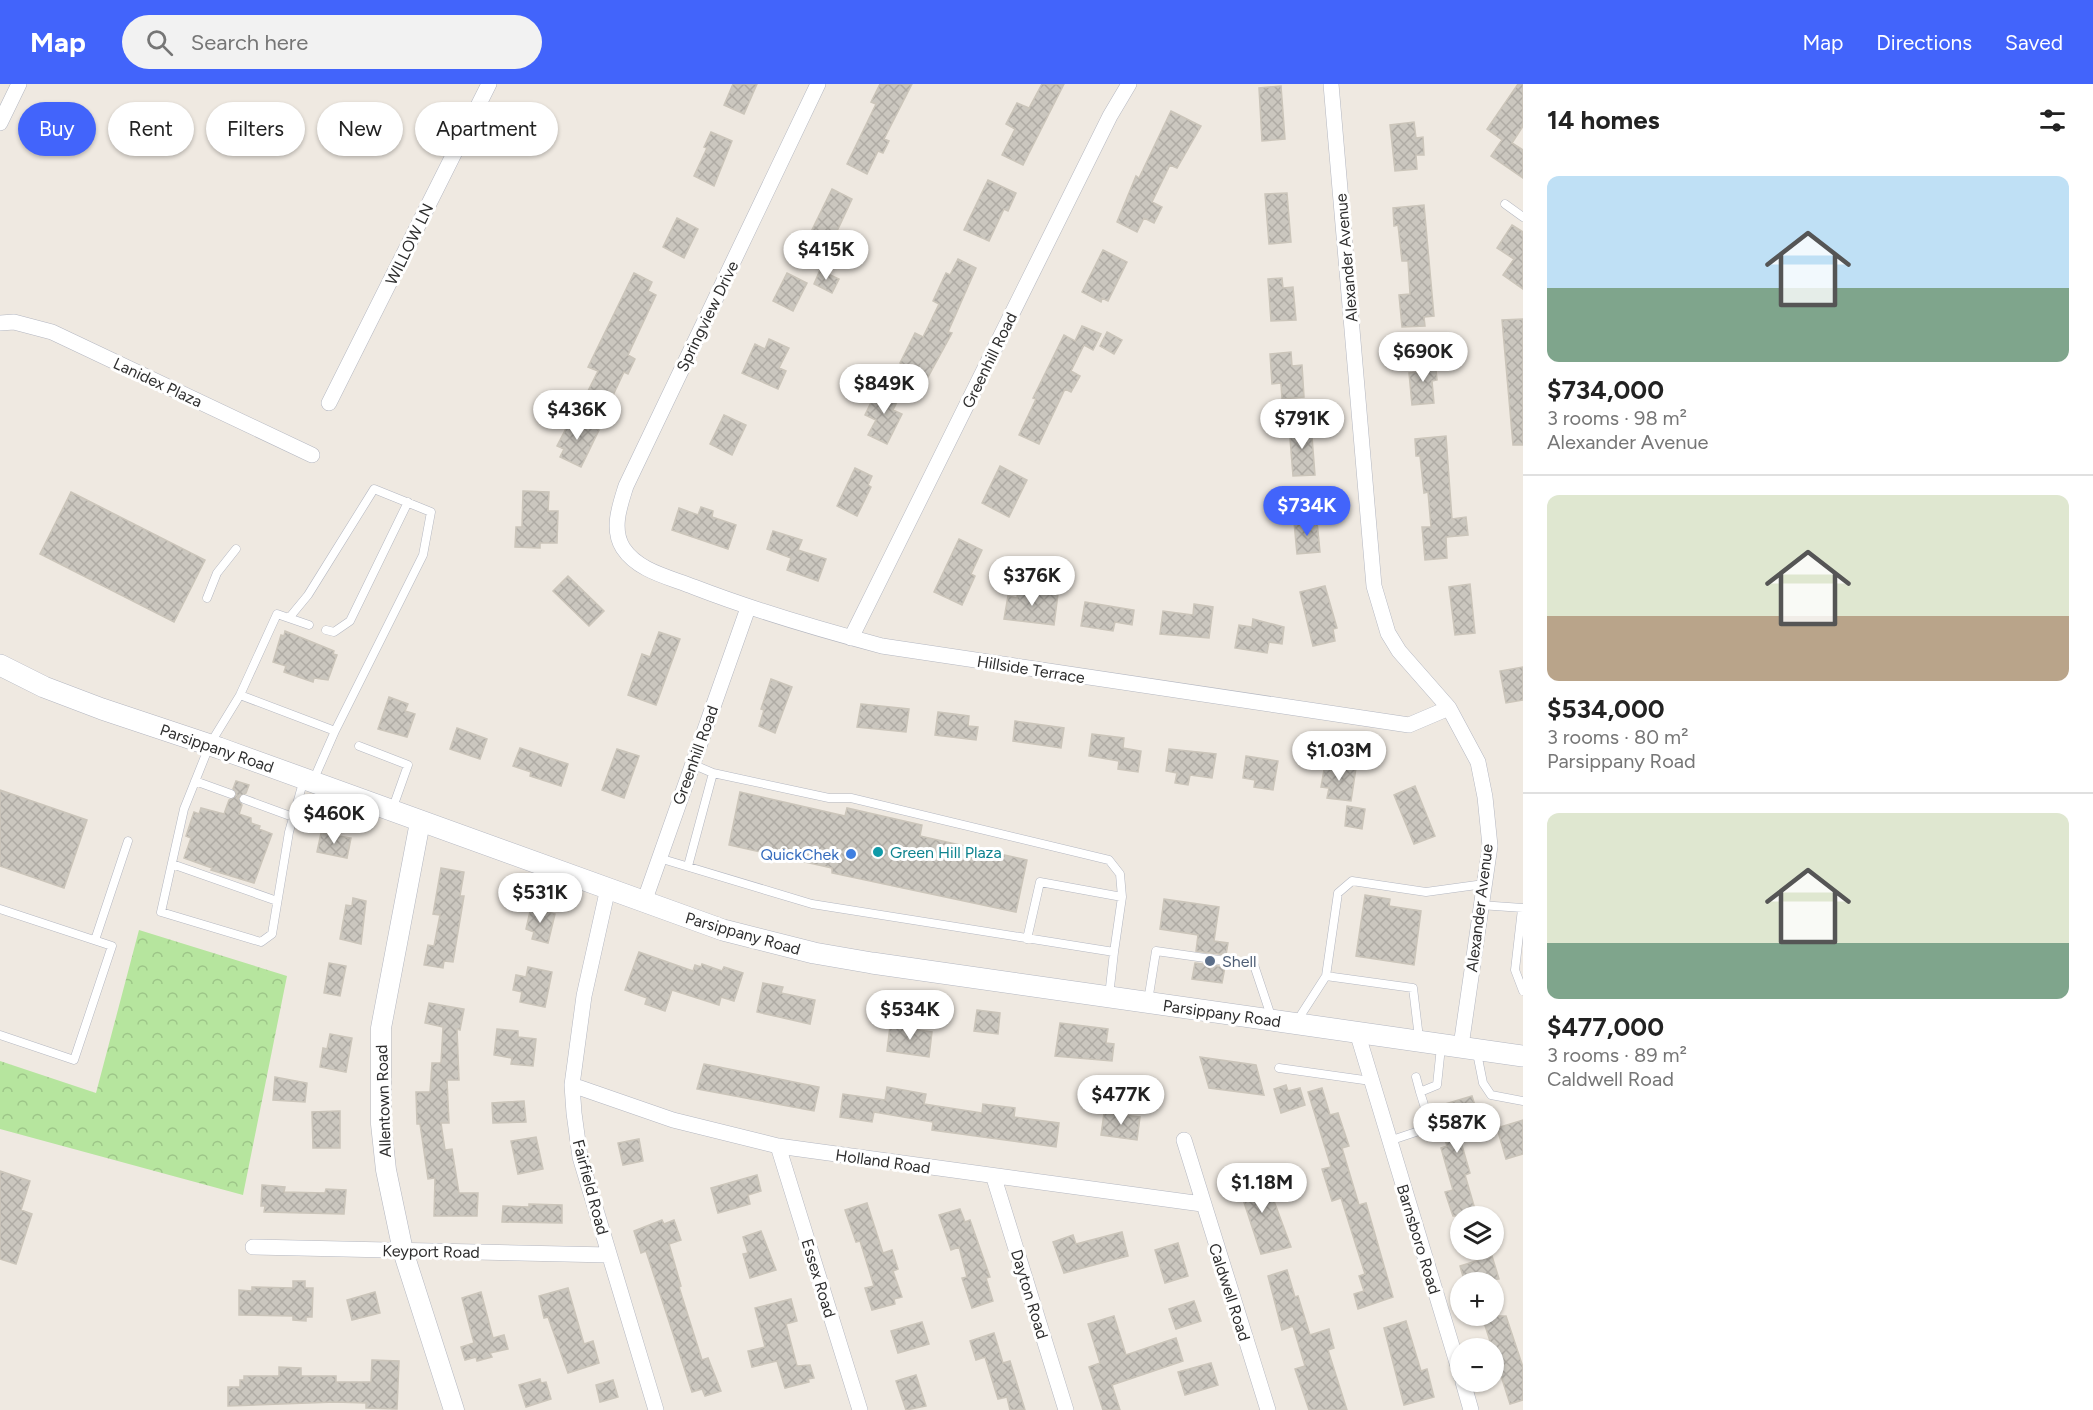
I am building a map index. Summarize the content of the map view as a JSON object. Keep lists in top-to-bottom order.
{
  "streets": {
    "main road": ["Parsippany Road"],
    "street": [
      "WILLOW LN",
      "Alexander Avenue",
      "Springview Drive",
      "Greenhill Road",
      "Lanidex Plaza",
      "Hillside Terrace",
      "Allentown Road",
      "Holland Road",
      "Fairfield Road",
      "Barnsboro Road",
      "Keyport Road",
      "Essex Road",
      "Caldwell Road",
      "Dayton Road"
    ]
  },
  "crossings": [
    ["Alexander Avenue", "Hillside Terrace"],
    ["Alexander Avenue", "Parsippany Road"],
    ["Springview Drive", "Hillside Terrace"],
    ["Greenhill Road", "Hillside Terrace"],
    ["Greenhill Road", "Parsippany Road"],
    ["Parsippany Road", "Allentown Road"],
    ["Parsippany Road", "Fairfield Road"],
    ["Parsippany Road", "Barnsboro Road"],
    ["Allentown Road", "Keyport Road"],
    ["Holland Road", "Fairfield Road"],
    ["Holland Road", "Essex Road"],
    ["Holland Road", "Caldwell Road"],
    ["Holland Road", "Dayton Road"],
    ["Fairfield Road", "Keyport Road"]
  ],
  "places": ["Green Hill Plaza", "QuickChek", "Shell"],
  "page": {
    "header": "Map",
    "search": "Search here",
    "nav": ["Map", "Directions", "Saved"],
    "heading": "14 homes",
    "chip": [
      "Buy",
      "Rent",
      "Filters",
      "New",
      "Apartment"
    ],
    "list": [
      {
        "name": "$734,000",
        "note": "3 rooms · 98 m² · Alexander Avenue"
      },
      {
        "name": "$534,000",
        "note": "3 rooms · 80 m² · Parsippany Road"
      },
      {
        "name": "$477,000",
        "note": "3 rooms · 89 m² · Caldwell Road"
      }
    ],
    "price": [
      "$415K",
      "$690K",
      "$849K",
      "$436K",
      "$791K",
      "$734K",
      "$376K",
      "$1.03M",
      "$460K",
      "$531K",
      "$534K",
      "$477K",
      "$587K",
      "$1.18M"
    ],
    "map_buttons": ["+", "−"]
  }
}
